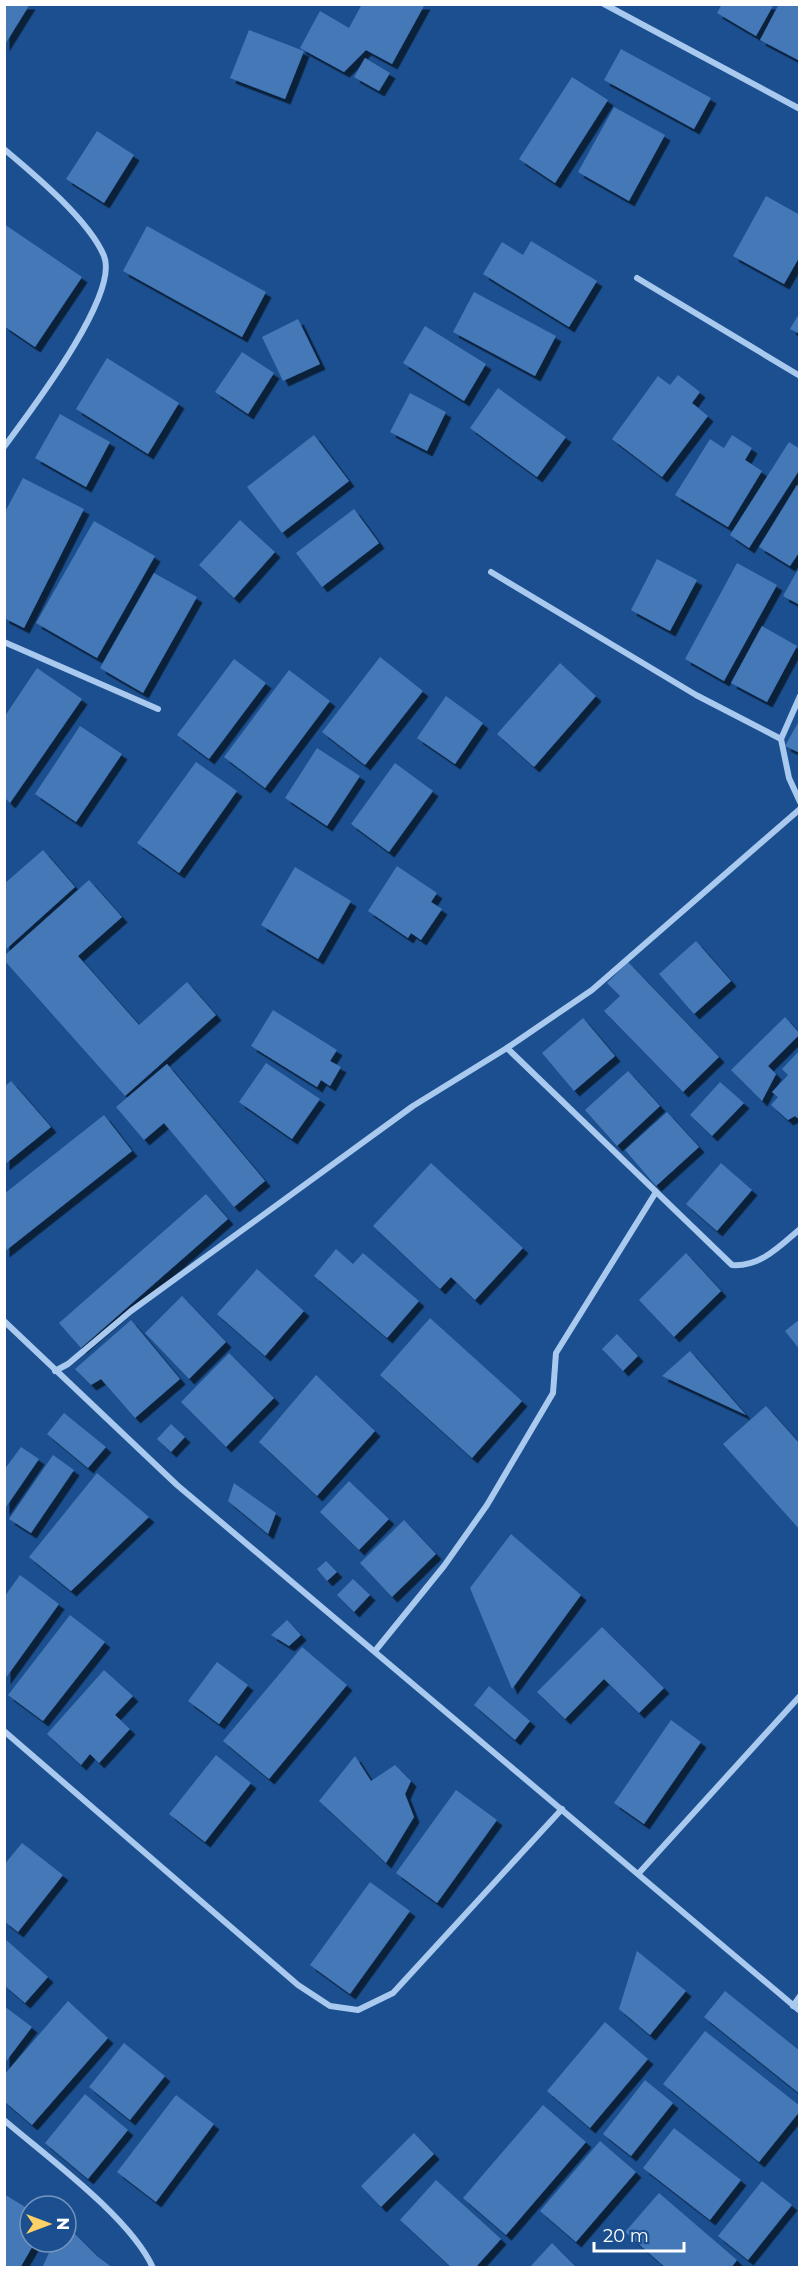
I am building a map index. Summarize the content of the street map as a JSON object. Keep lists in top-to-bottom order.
{
  "scale_bar": "20 m",
  "north": "right"
}
